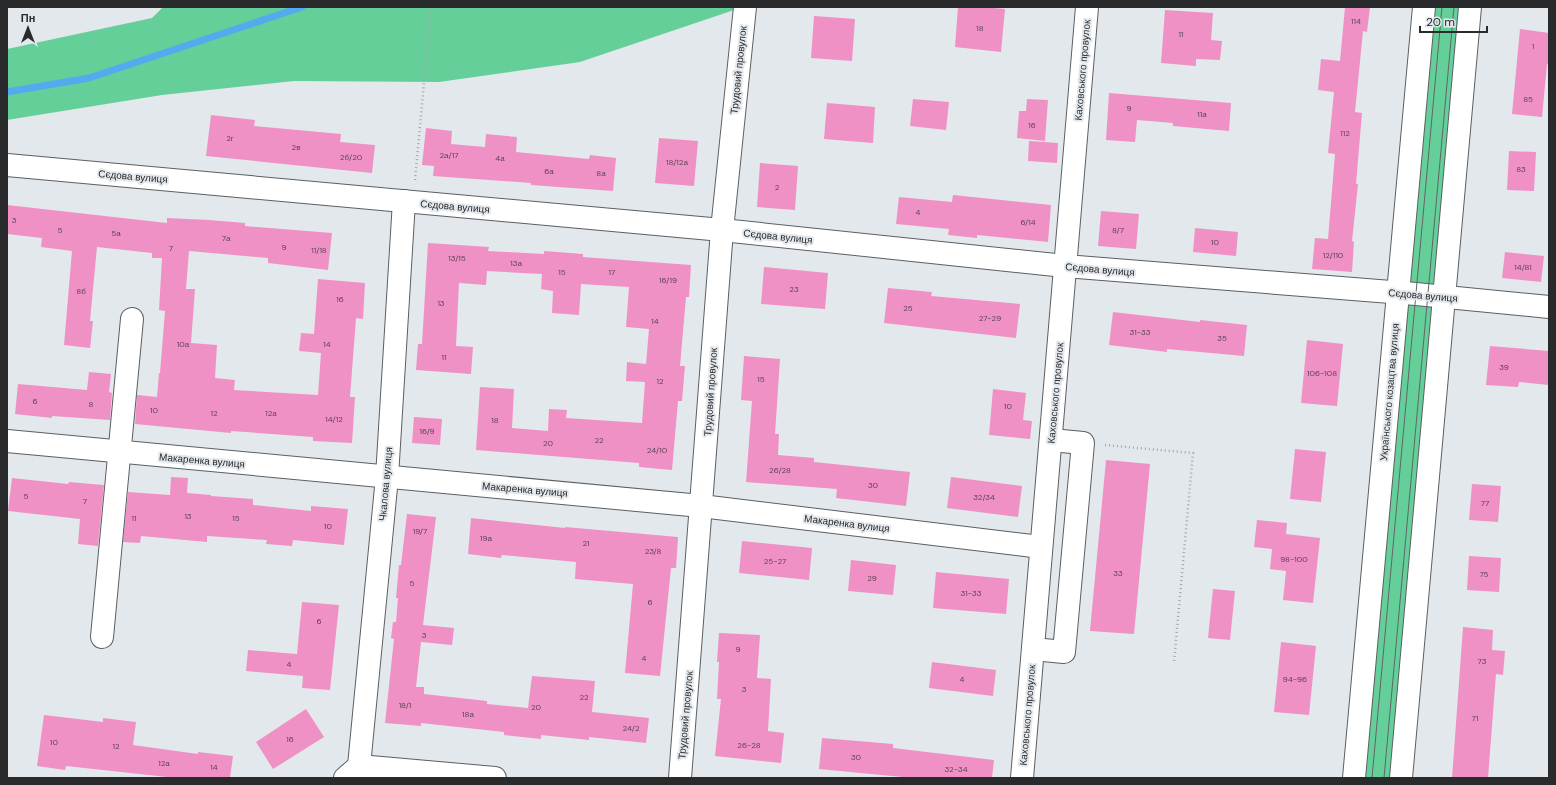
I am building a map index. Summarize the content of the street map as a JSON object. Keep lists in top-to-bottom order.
{
  "streets": {
    "street": [
      "Трудовий провулок",
      "Каховського провулок",
      "Сєдова вулиця",
      "Українського козацтва вулиця",
      "Макаренка вулиця",
      "Чкалова вулиця"
    ]
  },
  "crossings": [
    ["Трудовий провулок", "Сєдова вулиця"],
    ["Трудовий провулок", "Макаренка вулиця"],
    ["Каховського провулок", "Сєдова вулиця"],
    ["Каховського провулок", "Макаренка вулиця"],
    ["Сєдова вулиця", "Українського козацтва вулиця"],
    ["Сєдова вулиця", "Чкалова вулиця"],
    ["Макаренка вулиця", "Чкалова вулиця"]
  ],
  "house_numbers": [
    "114",
    "18",
    "11",
    "1",
    "85",
    "9",
    "11а",
    "16",
    "112",
    "2г",
    "2в",
    "2а/17",
    "2б/20",
    "4а",
    "18/12а",
    "83",
    "6а",
    "8а",
    "2",
    "4",
    "3",
    "6/14",
    "5",
    "8/7",
    "5а",
    "7а",
    "10",
    "9",
    "7",
    "11/18",
    "12/110",
    "13/15",
    "13а",
    "14/81",
    "15",
    "17",
    "16/19",
    "23",
    "8б",
    "16",
    "13",
    "25",
    "27-29",
    "14",
    "31-33",
    "35",
    "10а",
    "14",
    "11",
    "39",
    "106-108",
    "15",
    "12",
    "6",
    "8",
    "10",
    "10",
    "12",
    "12а",
    "14/12",
    "18",
    "16/9",
    "22",
    "20",
    "24/10",
    "26/28",
    "30",
    "5",
    "32/34",
    "7",
    "77",
    "13",
    "11",
    "15",
    "10",
    "19/7",
    "19а",
    "21",
    "23/8",
    "98-100",
    "25-27",
    "33",
    "75",
    "29",
    "5",
    "31-33",
    "6",
    "6",
    "3",
    "9",
    "4",
    "73",
    "4",
    "4",
    "94-96",
    "3",
    "22",
    "18/1",
    "20",
    "18а",
    "71",
    "24/2",
    "16",
    "10",
    "26-28",
    "12",
    "30",
    "12а",
    "14",
    "32-34"
  ],
  "scale_bar": "20 m",
  "north": "top"
}
